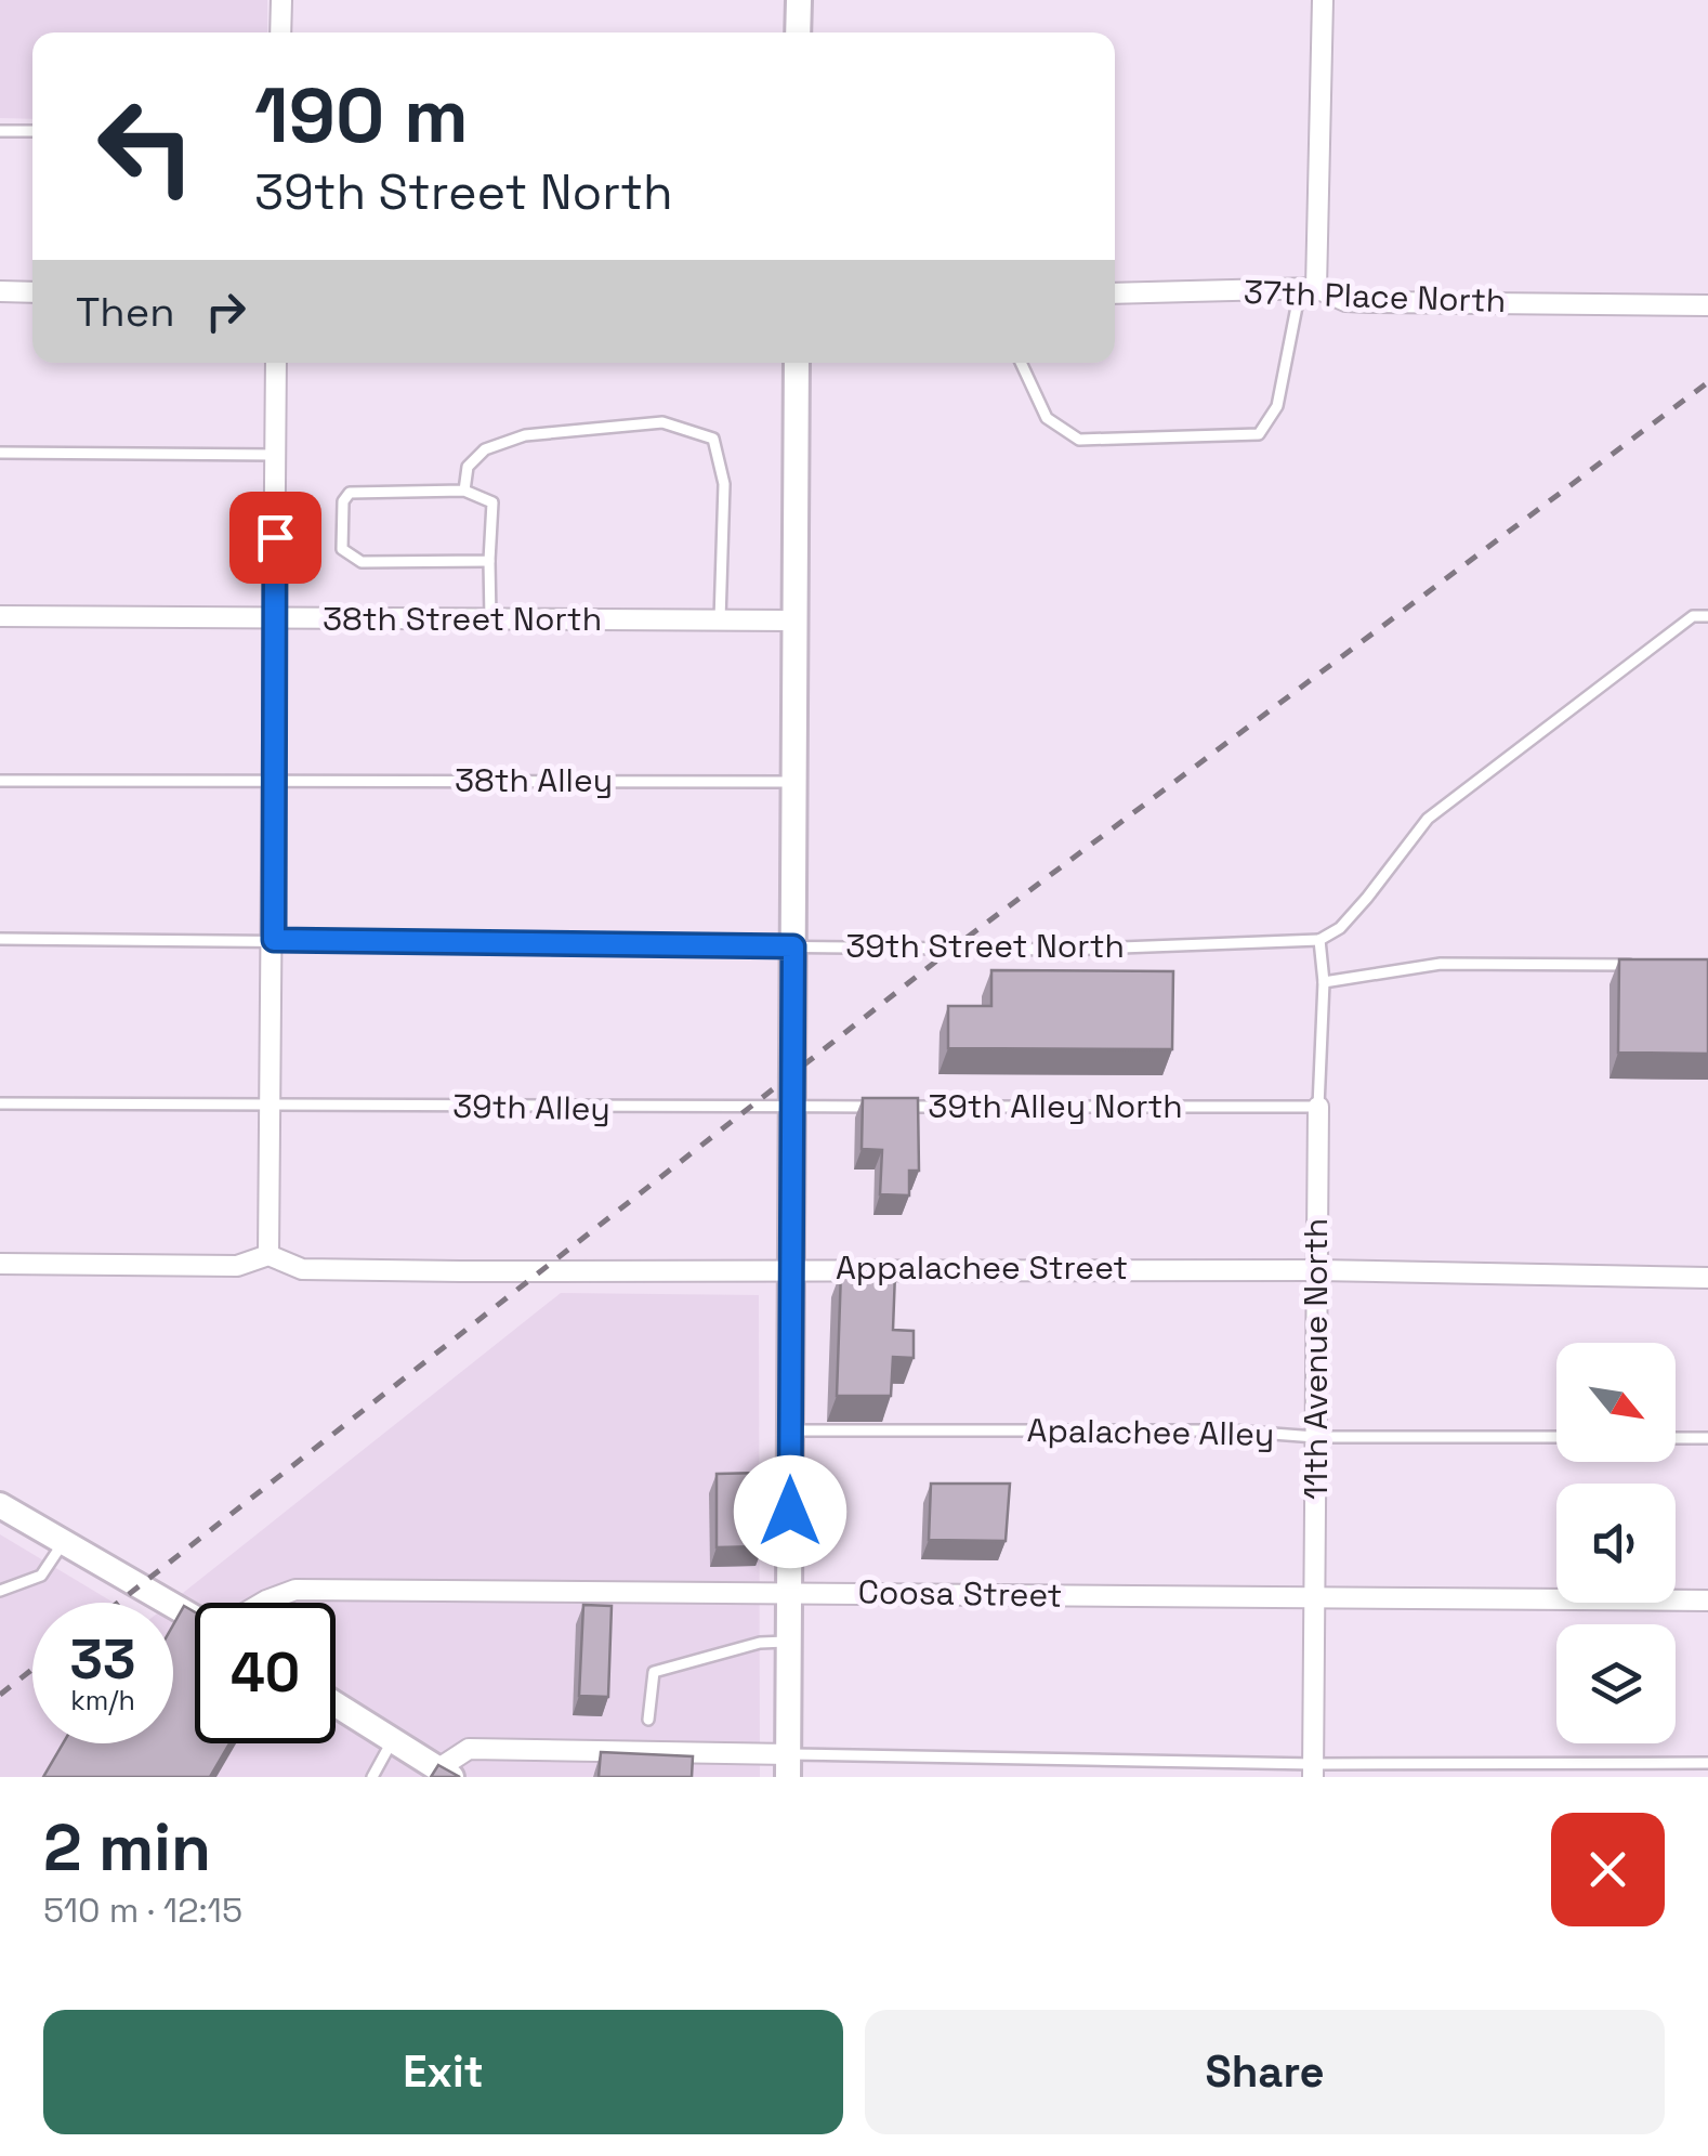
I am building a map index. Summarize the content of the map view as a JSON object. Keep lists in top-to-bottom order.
{
  "streets": {
    "street": [
      "37th Place North",
      "38th Street North",
      "Appalachee Street",
      "11th Avenue North",
      "Coosa Street"
    ],
    "lane": [
      "38th Alley",
      "39th Street North",
      "39th Alley North",
      "39th Alley",
      "Apalachee Alley"
    ]
  },
  "crossings": [
    ["39th Street North", "11th Avenue North"],
    ["39th Alley North", "11th Avenue North"],
    ["Appalachee Street", "11th Avenue North"],
    ["11th Avenue North", "Apalachee Alley"],
    ["11th Avenue North", "Coosa Street"]
  ],
  "north": "bottom right",
  "page": {
    "turn": ["190 m", "39th Street North"],
    "then": "Then",
    "speed": "33 km/h",
    "limit": "40",
    "heading": ["2 min", "510 m · 12:15"],
    "buttons": ["Exit", "Share"]
  }
}
